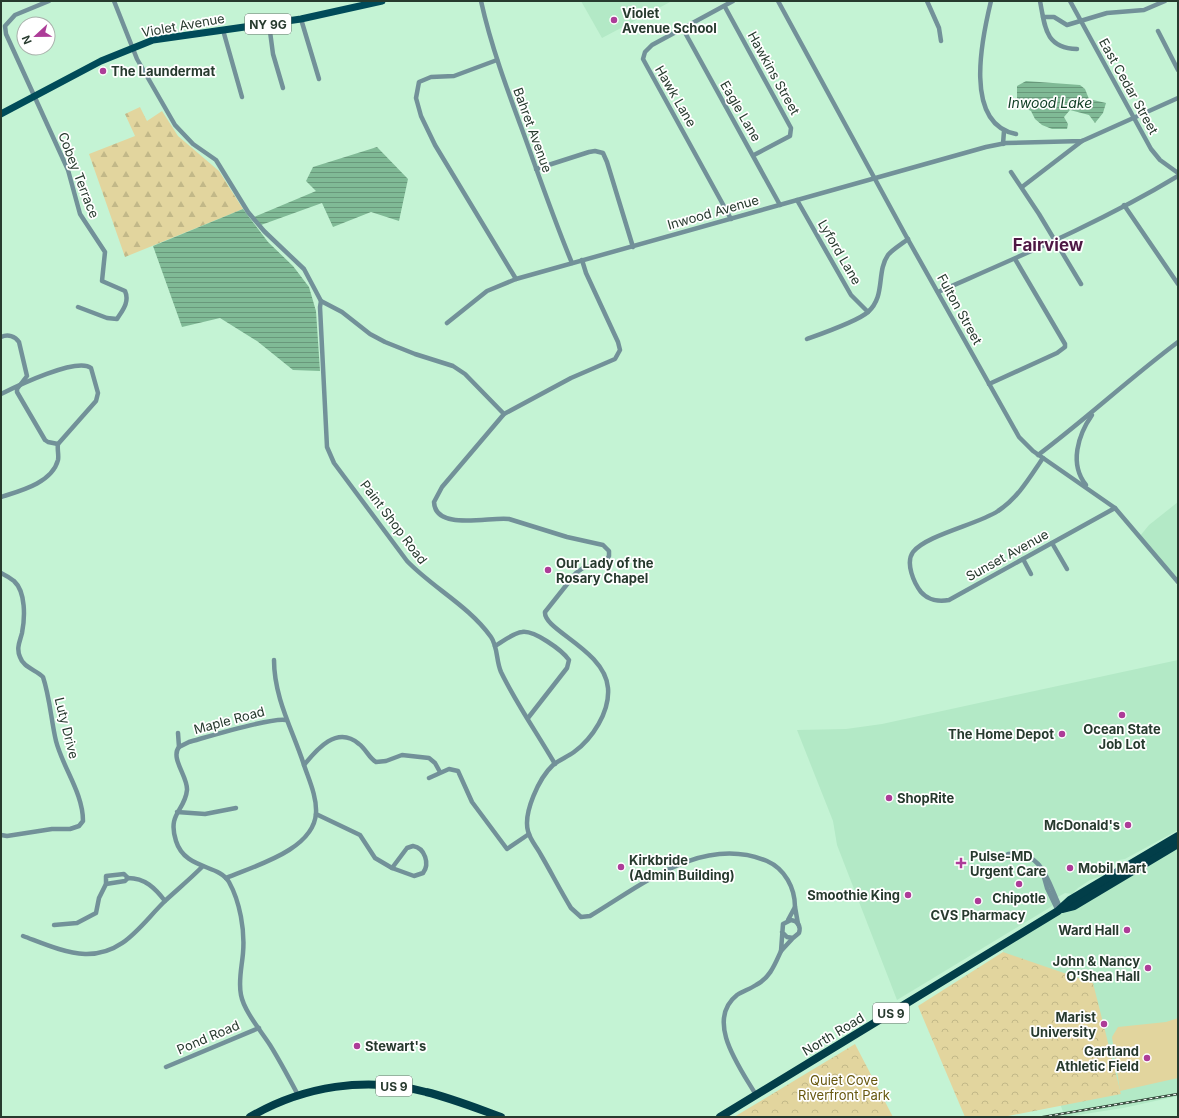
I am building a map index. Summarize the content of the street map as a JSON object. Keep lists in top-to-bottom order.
{
  "streets": {
    "highway": ["US 9", "North Road"],
    "main road": ["NY 9G", "Violet Avenue"],
    "street": [
      "Hawkins Street",
      "East Cedar Street",
      "Hawk Lane",
      "Eagle Lane",
      "Bahret Avenue",
      "Cobey Terrace",
      "Inwood Avenue",
      "Lyford Lane",
      "Fulton Street",
      "Paint Shop Road",
      "Sunset Avenue",
      "Maple Road",
      "Luty Drive",
      "Pond Road"
    ]
  },
  "crossings": [
    ["Violet Avenue", "Cobey Terrace"],
    ["Hawkins Street", "Hawk Lane"],
    ["Hawkins Street", "Eagle Lane"],
    ["Hawk Lane", "Eagle Lane"],
    ["Hawk Lane", "Inwood Avenue"],
    ["Eagle Lane", "Inwood Avenue"],
    ["Bahret Avenue", "Inwood Avenue"],
    ["Inwood Avenue", "Lyford Lane"],
    ["Inwood Avenue", "Fulton Street"],
    ["Fulton Street", "Sunset Avenue"]
  ],
  "districts": ["Fairview"],
  "water": ["Inwood Lake"],
  "parks": ["Quiet Cove Riverfront Park"],
  "places": {
    "other": [
      "Violet Avenue School",
      "The Laundermat",
      "Our Lady of the Rosary Chapel",
      "Ocean State Job Lot",
      "The Home Depot",
      "ShopRite",
      "McDonald's",
      "Kirkbride (Admin Building)",
      "Mobil Mart",
      "Chipotle",
      "Smoothie King",
      "CVS Pharmacy",
      "Ward Hall",
      "John & Nancy O'Shea Hall",
      "Marist University",
      "Stewart's",
      "Gartland Athletic Field"
    ],
    "health": ["Pulse-MD Urgent Care"]
  },
  "north": "left"
}
